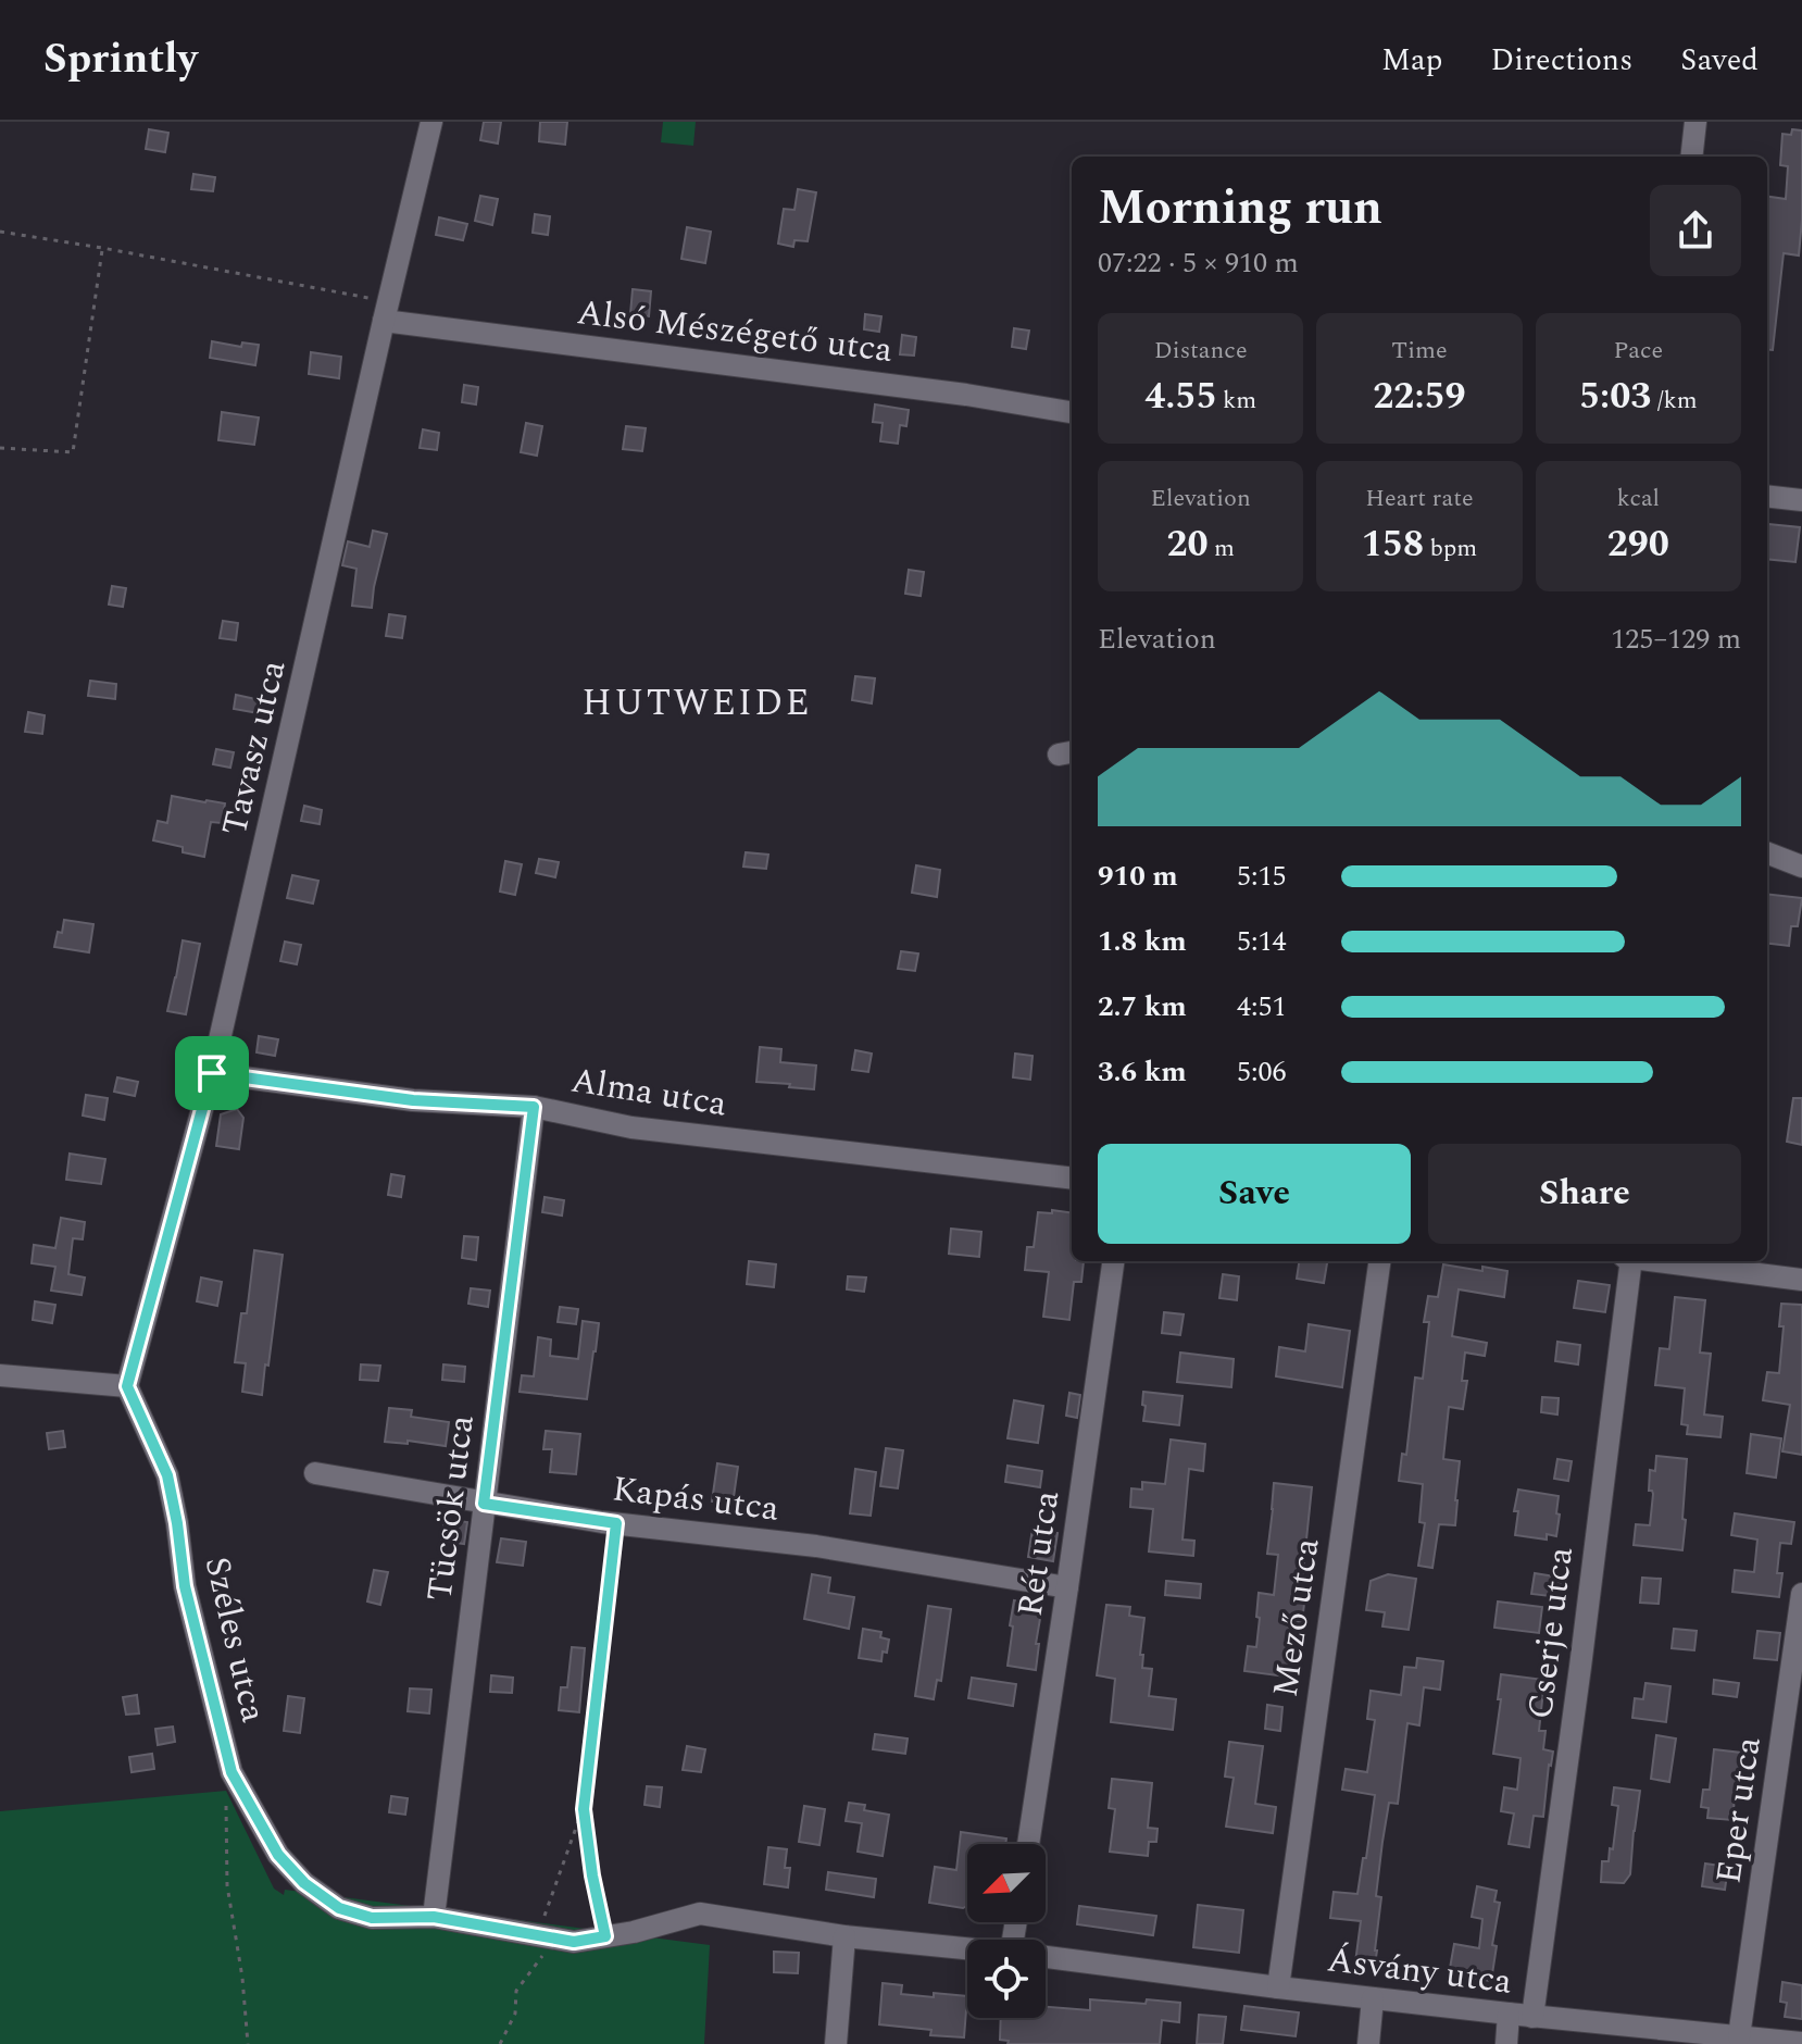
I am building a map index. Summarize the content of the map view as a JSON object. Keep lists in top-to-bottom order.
{
  "streets": {
    "street": [
      "Alsó Mészégető utca",
      "Tavasz utca",
      "Alma utca",
      "Kapás utca",
      "Tücsök utca",
      "Rét utca",
      "Mező utca",
      "Cserje utca",
      "Széles utca",
      "Eper utca",
      "Ásvány utca"
    ]
  },
  "crossings": [
    ["Alsó Mészégető utca", "Tavasz utca"],
    ["Tavasz utca", "Alma utca"],
    ["Tavasz utca", "Széles utca"],
    ["Alma utca", "Tücsök utca"],
    ["Kapás utca", "Tücsök utca"],
    ["Kapás utca", "Rét utca"],
    ["Tücsök utca", "Széles utca"],
    ["Tücsök utca", "Ásvány utca"],
    ["Mező utca", "Ásvány utca"],
    ["Cserje utca", "Ásvány utca"],
    ["Széles utca", "Ásvány utca"],
    ["Eper utca", "Ásvány utca"]
  ],
  "districts": ["HUTWEIDE"],
  "north": "bottom left",
  "page": {
    "header": "Sprintly",
    "nav": ["Map", "Directions", "Saved"],
    "heading": ["Morning run", "07:22 · 5 × 910 m"],
    "stats": [
      ["Distance", "4.55 km"],
      ["Time", "22:59"],
      ["Pace", "5:03 /km"],
      ["Elevation", "20 m"],
      ["Heart rate", "158 bpm"],
      ["kcal", "290"]
    ],
    "chart": ["Elevation", "125–129 m"],
    "list": [
      {
        "name": "910 m",
        "note": "5:15"
      },
      {
        "name": "1.8 km",
        "note": "5:14"
      },
      {
        "name": "2.7 km",
        "note": "4:51"
      },
      {
        "name": "3.6 km",
        "note": "5:06"
      }
    ],
    "buttons": ["Save", "Share"]
  }
}
